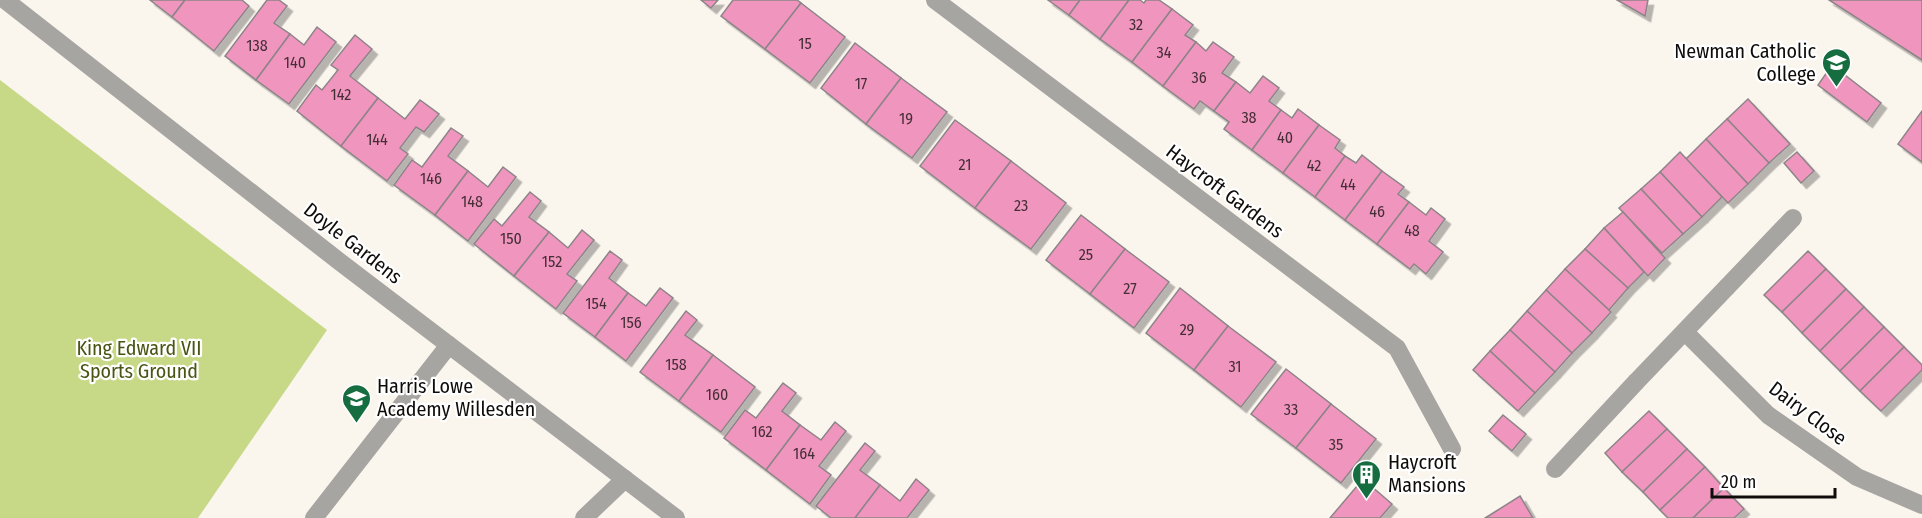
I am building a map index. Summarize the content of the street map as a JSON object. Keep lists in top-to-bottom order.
{
  "streets": {
    "street": ["Haycroft Gardens", "Doyle Gardens", "Dairy Close"]
  },
  "parks": ["King Edward VII Sports Ground"],
  "places": {
    "school or university": ["Newman Catholic College", "Harris Lowe Academy Willesden"],
    "building": ["Haycroft Mansions"]
  },
  "house_numbers": [
    "32",
    "15",
    "138",
    "34",
    "140",
    "36",
    "17",
    "142",
    "38",
    "19",
    "40",
    "144",
    "21",
    "42",
    "146",
    "44",
    "148",
    "23",
    "46",
    "48",
    "150",
    "25",
    "152",
    "27",
    "154",
    "156",
    "29",
    "158",
    "31",
    "160",
    "33",
    "162",
    "35",
    "164"
  ],
  "scale_bar": "20 m"
}
